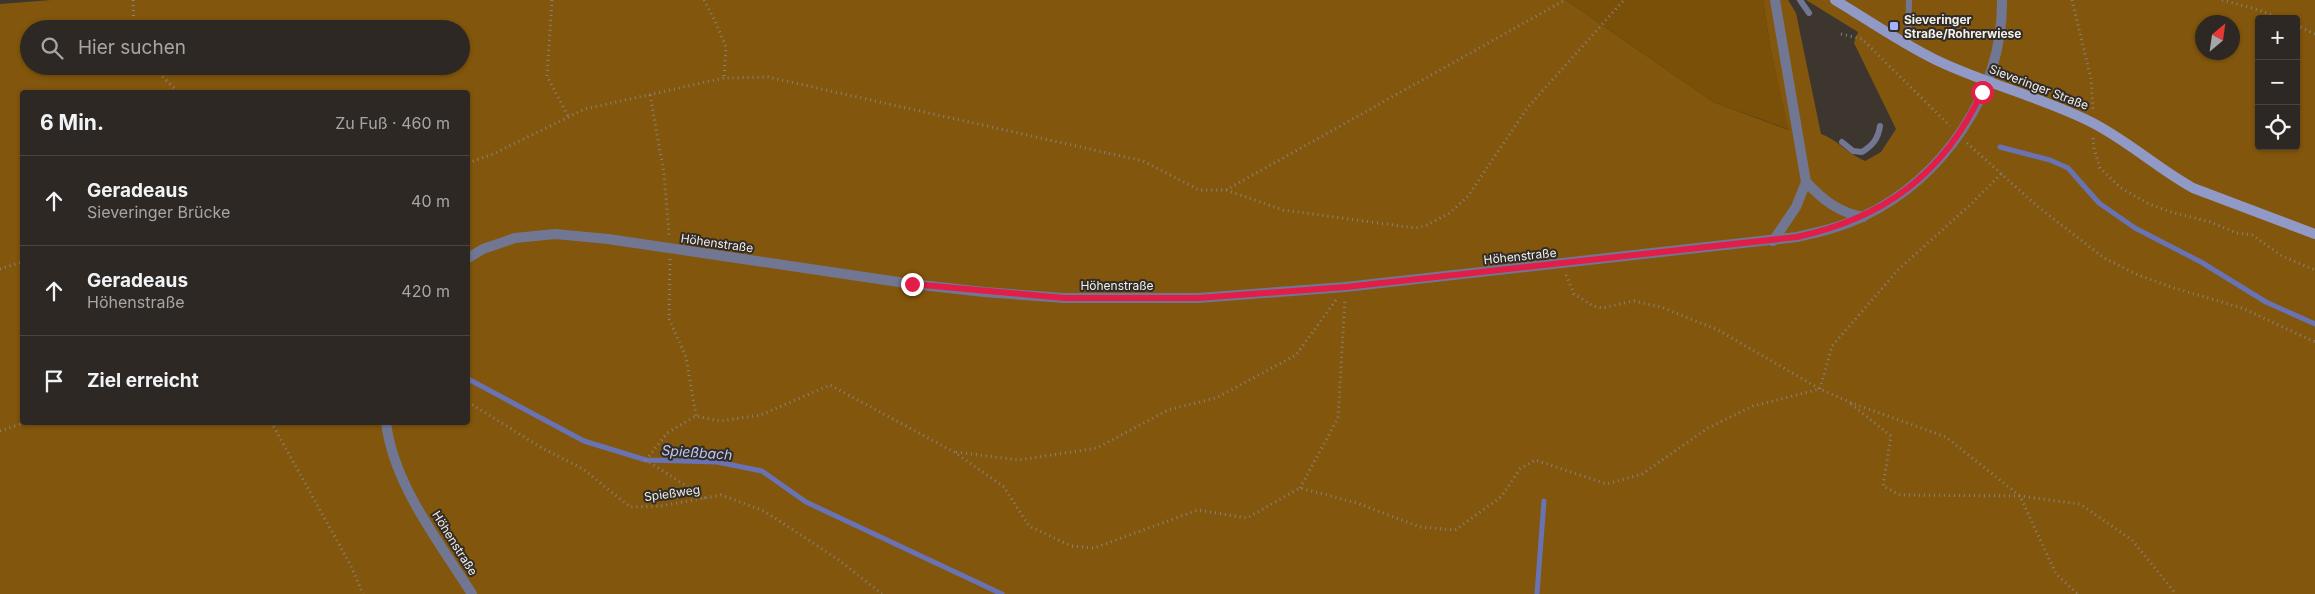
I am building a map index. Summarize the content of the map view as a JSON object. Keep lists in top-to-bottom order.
{
  "streets": {
    "main road": ["Sieveringer Straße"],
    "street": ["Höhenstraße"],
    "path": ["Spießweg"]
  },
  "water": ["Spießbach"],
  "places": {
    "transit": ["Sieveringer Straße/Rohrerwiese"]
  },
  "north": "top right",
  "page": {
    "map_buttons": ["+", "−"],
    "search": "Hier suchen",
    "heading": ["6 Min.", "Zu Fuß · 460 m"],
    "list": [
      ["Geradeaus", "Sieveringer Brücke", "40 m"],
      ["Geradeaus", "Höhenstraße", "420 m"],
      "Ziel erreicht"
    ]
  }
}
